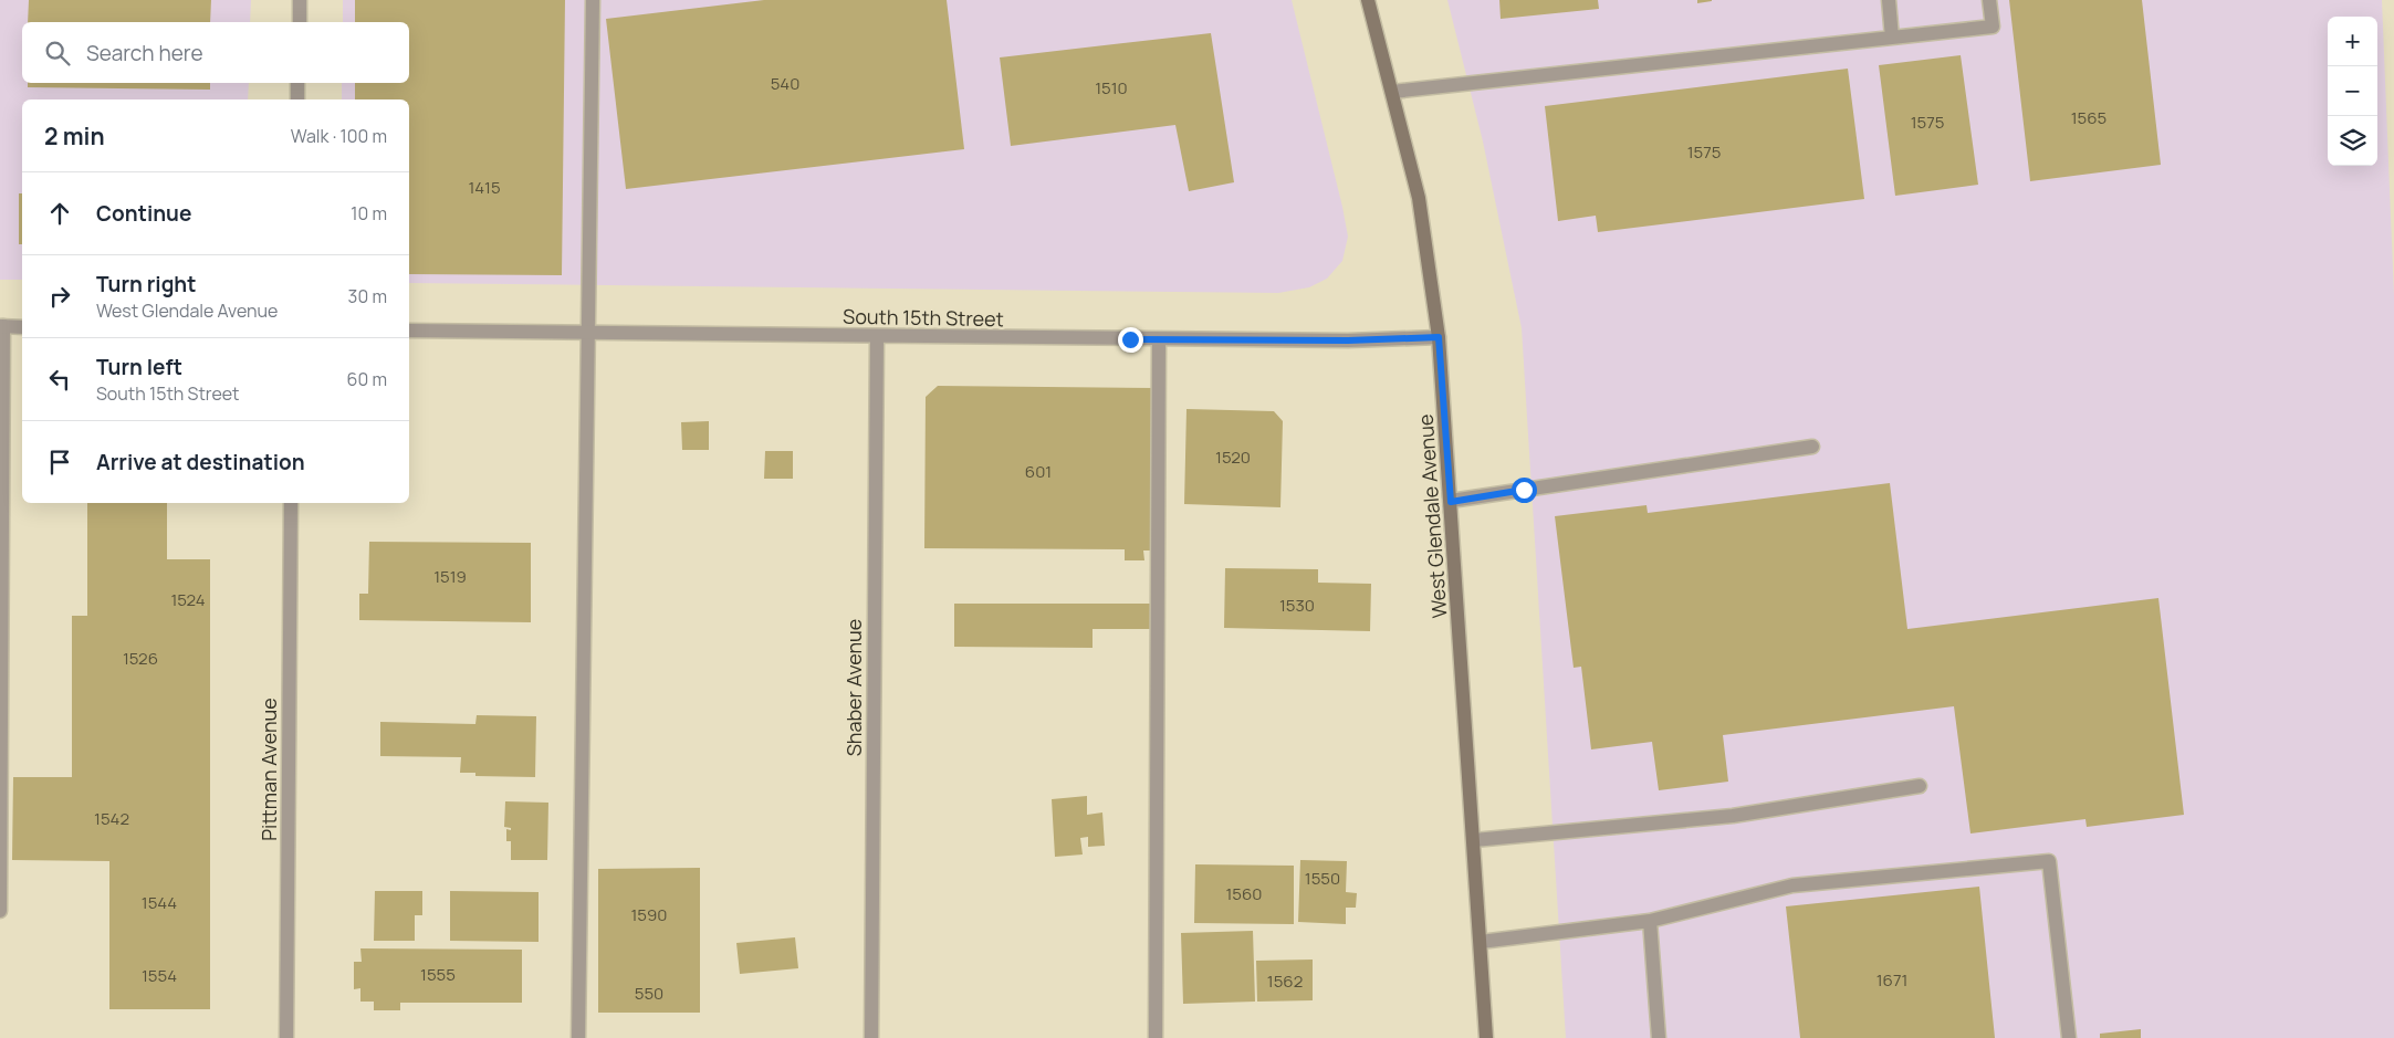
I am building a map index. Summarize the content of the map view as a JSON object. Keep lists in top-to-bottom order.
{
  "streets": {
    "main road": ["West Glendale Avenue"],
    "street": ["South 15th Street", "Shaber Avenue", "Pittman Avenue"]
  },
  "crossings": [
    ["South 15th Street", "West Glendale Avenue"],
    ["South 15th Street", "Shaber Avenue"]
  ],
  "house_numbers": [
    "540",
    "1510",
    "1565",
    "1575",
    "1575",
    "1415",
    "1520",
    "601",
    "1519",
    "1524",
    "1530",
    "1526",
    "1542",
    "1550",
    "1560",
    "1544",
    "1590",
    "1555",
    "1554",
    "1671",
    "1562",
    "550"
  ],
  "page": {
    "map_buttons": ["+", "−"],
    "search": "Search here",
    "heading": ["2 min", "Walk · 100 m"],
    "list": [
      ["Continue", "10 m"],
      ["Turn right", "West Glendale Avenue", "30 m"],
      ["Turn left", "South 15th Street", "60 m"],
      "Arrive at destination"
    ]
  }
}
